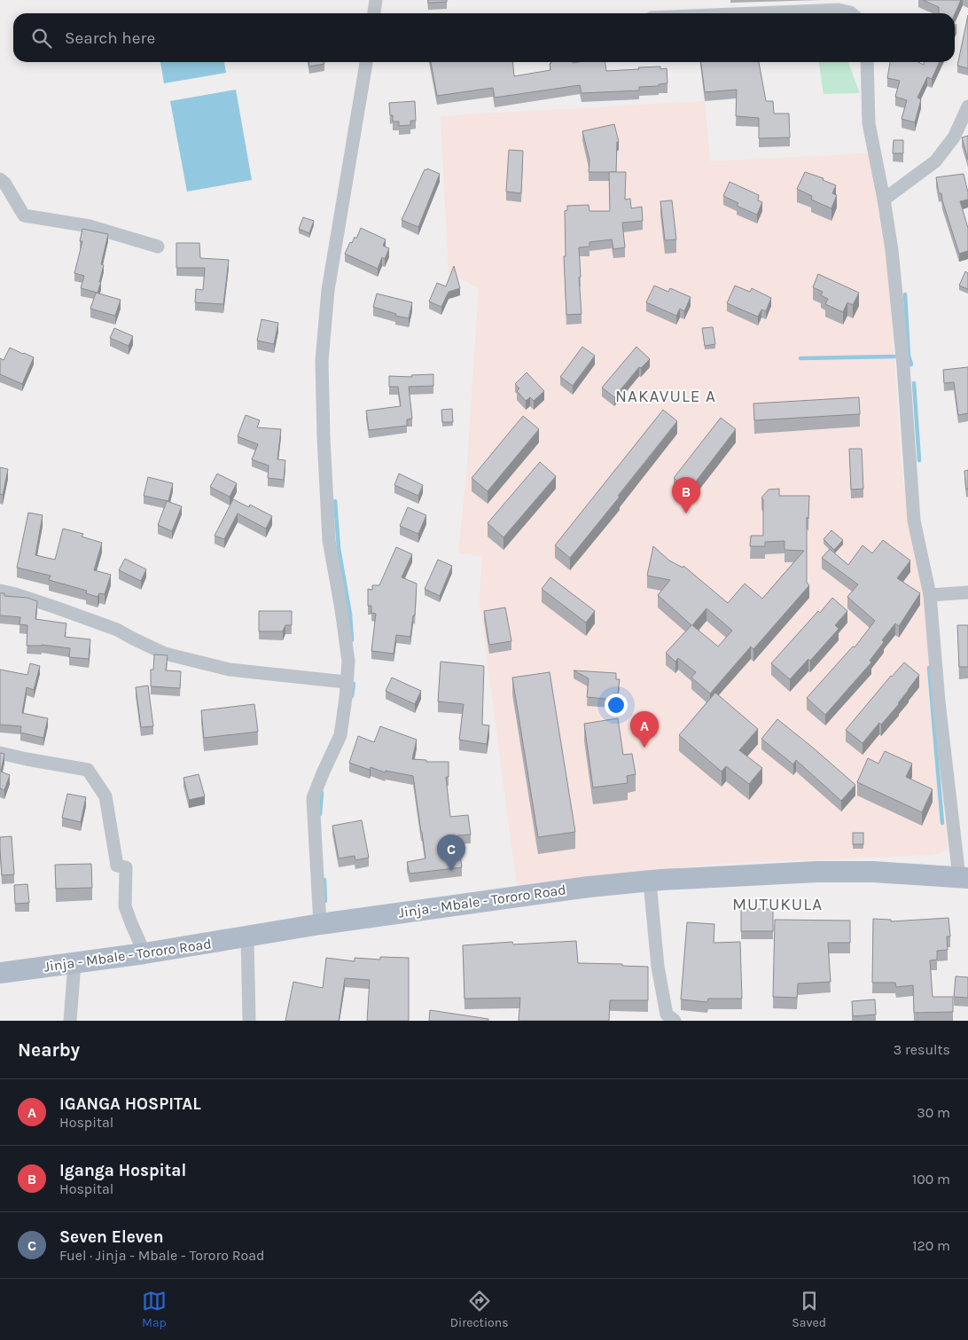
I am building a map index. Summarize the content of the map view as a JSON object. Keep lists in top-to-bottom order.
{
  "streets": {
    "main road": ["Jinja - Mbale - Tororo Road"]
  },
  "districts": ["NAKAVULE A", "MUTUKULA"],
  "page": {
    "search": "Search here",
    "pins": ["B", "A", "C"],
    "heading": ["Nearby", "3 results"],
    "list": [
      {
        "mark": "A",
        "name": "IGANGA HOSPITAL",
        "note": "Hospital",
        "value": "30 m"
      },
      {
        "mark": "B",
        "name": "Iganga Hospital",
        "note": "Hospital",
        "value": "100 m"
      },
      {
        "mark": "C",
        "name": "Seven Eleven",
        "note": "Fuel · Jinja - Mbale - Tororo Road",
        "value": "120 m"
      }
    ],
    "nav": ["Map", "Directions", "Saved"]
  }
}
